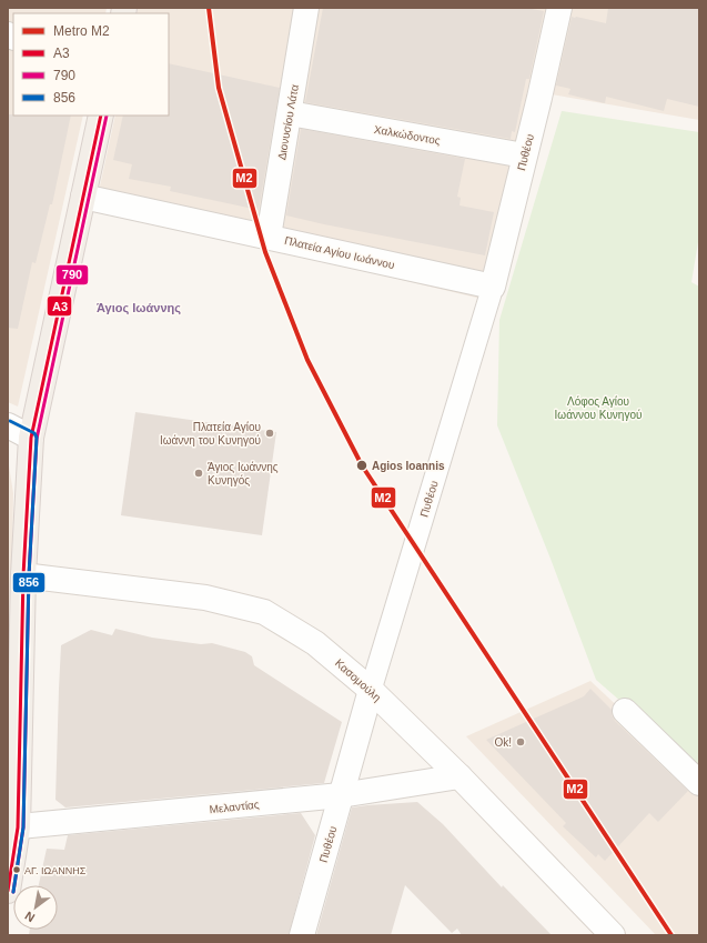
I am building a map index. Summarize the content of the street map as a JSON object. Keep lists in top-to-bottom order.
{
  "streets": {
    "street": [
      "Διονυσίου Λάτα",
      "Χαλκώδοντος",
      "Πυθέου",
      "Πλατεία Αγίου Ιωάννου",
      "Κασομούλη",
      "Μελαντίας"
    ]
  },
  "crossings": [
    ["Διονυσίου Λάτα", "Χαλκώδοντος"],
    ["Διονυσίου Λάτα", "Πλατεία Αγίου Ιωάννου"],
    ["Χαλκώδοντος", "Πυθέου"],
    ["Πυθέου", "Πλατεία Αγίου Ιωάννου"],
    ["Πυθέου", "Κασομούλη"],
    ["Πυθέου", "Μελαντίας"],
    ["Κασομούλη", "Μελαντίας"]
  ],
  "districts": ["Άγιος Ιωάννης"],
  "parks": ["Λόφος Αγίου Ιωάννου Κυνηγού"],
  "places": [
    "Πλατεία Αγίου Ιωάννη του Κυνηγού",
    "Agios Ioannis",
    "Άγιος Ιωάννης Κυνηγός",
    "Ok!",
    "ΑΓ. ΙΩΑΝΝΗΣ"
  ],
  "lines": [
    "metro line Μ2",
    "transit line Α3",
    "transit line 790",
    "transit line 856"
  ],
  "legend": [
    "Metro Μ2",
    "Α3",
    "790",
    "856"
  ],
  "north": "bottom left"
}
